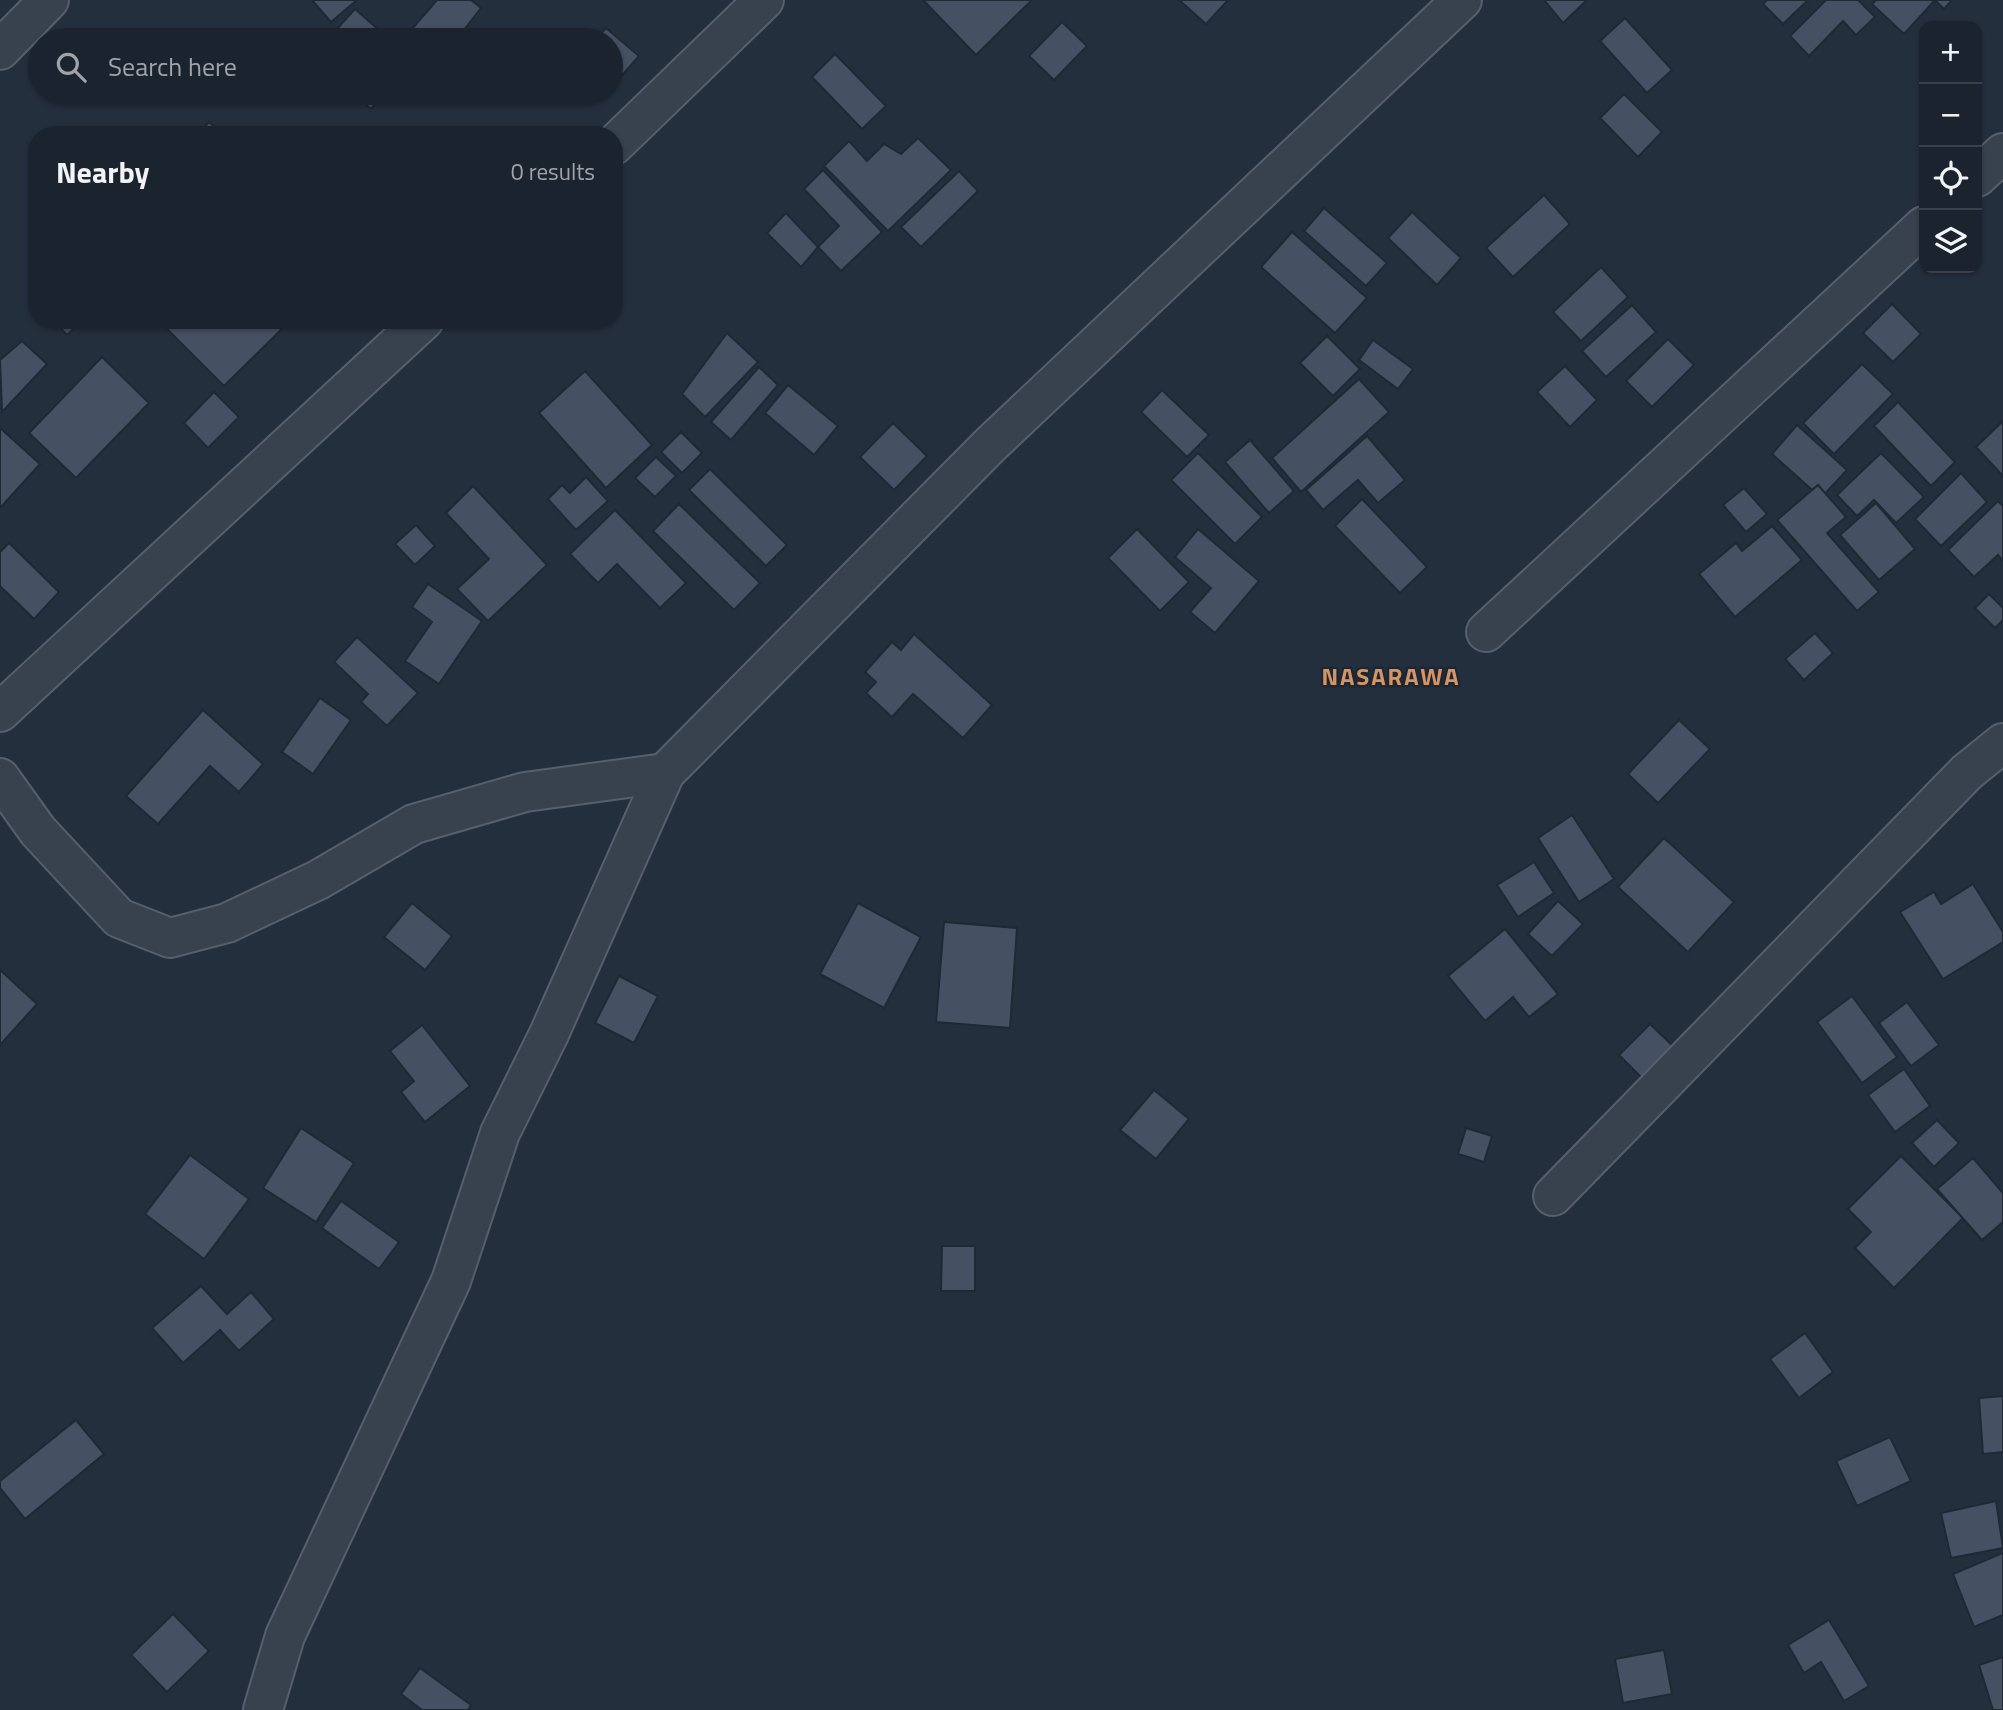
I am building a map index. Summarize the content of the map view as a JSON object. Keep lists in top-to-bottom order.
{
  "districts": ["NASARAWA"],
  "page": {
    "map_buttons": ["+", "−"],
    "search": "Search here",
    "heading": ["Nearby", "0 results"]
  }
}
